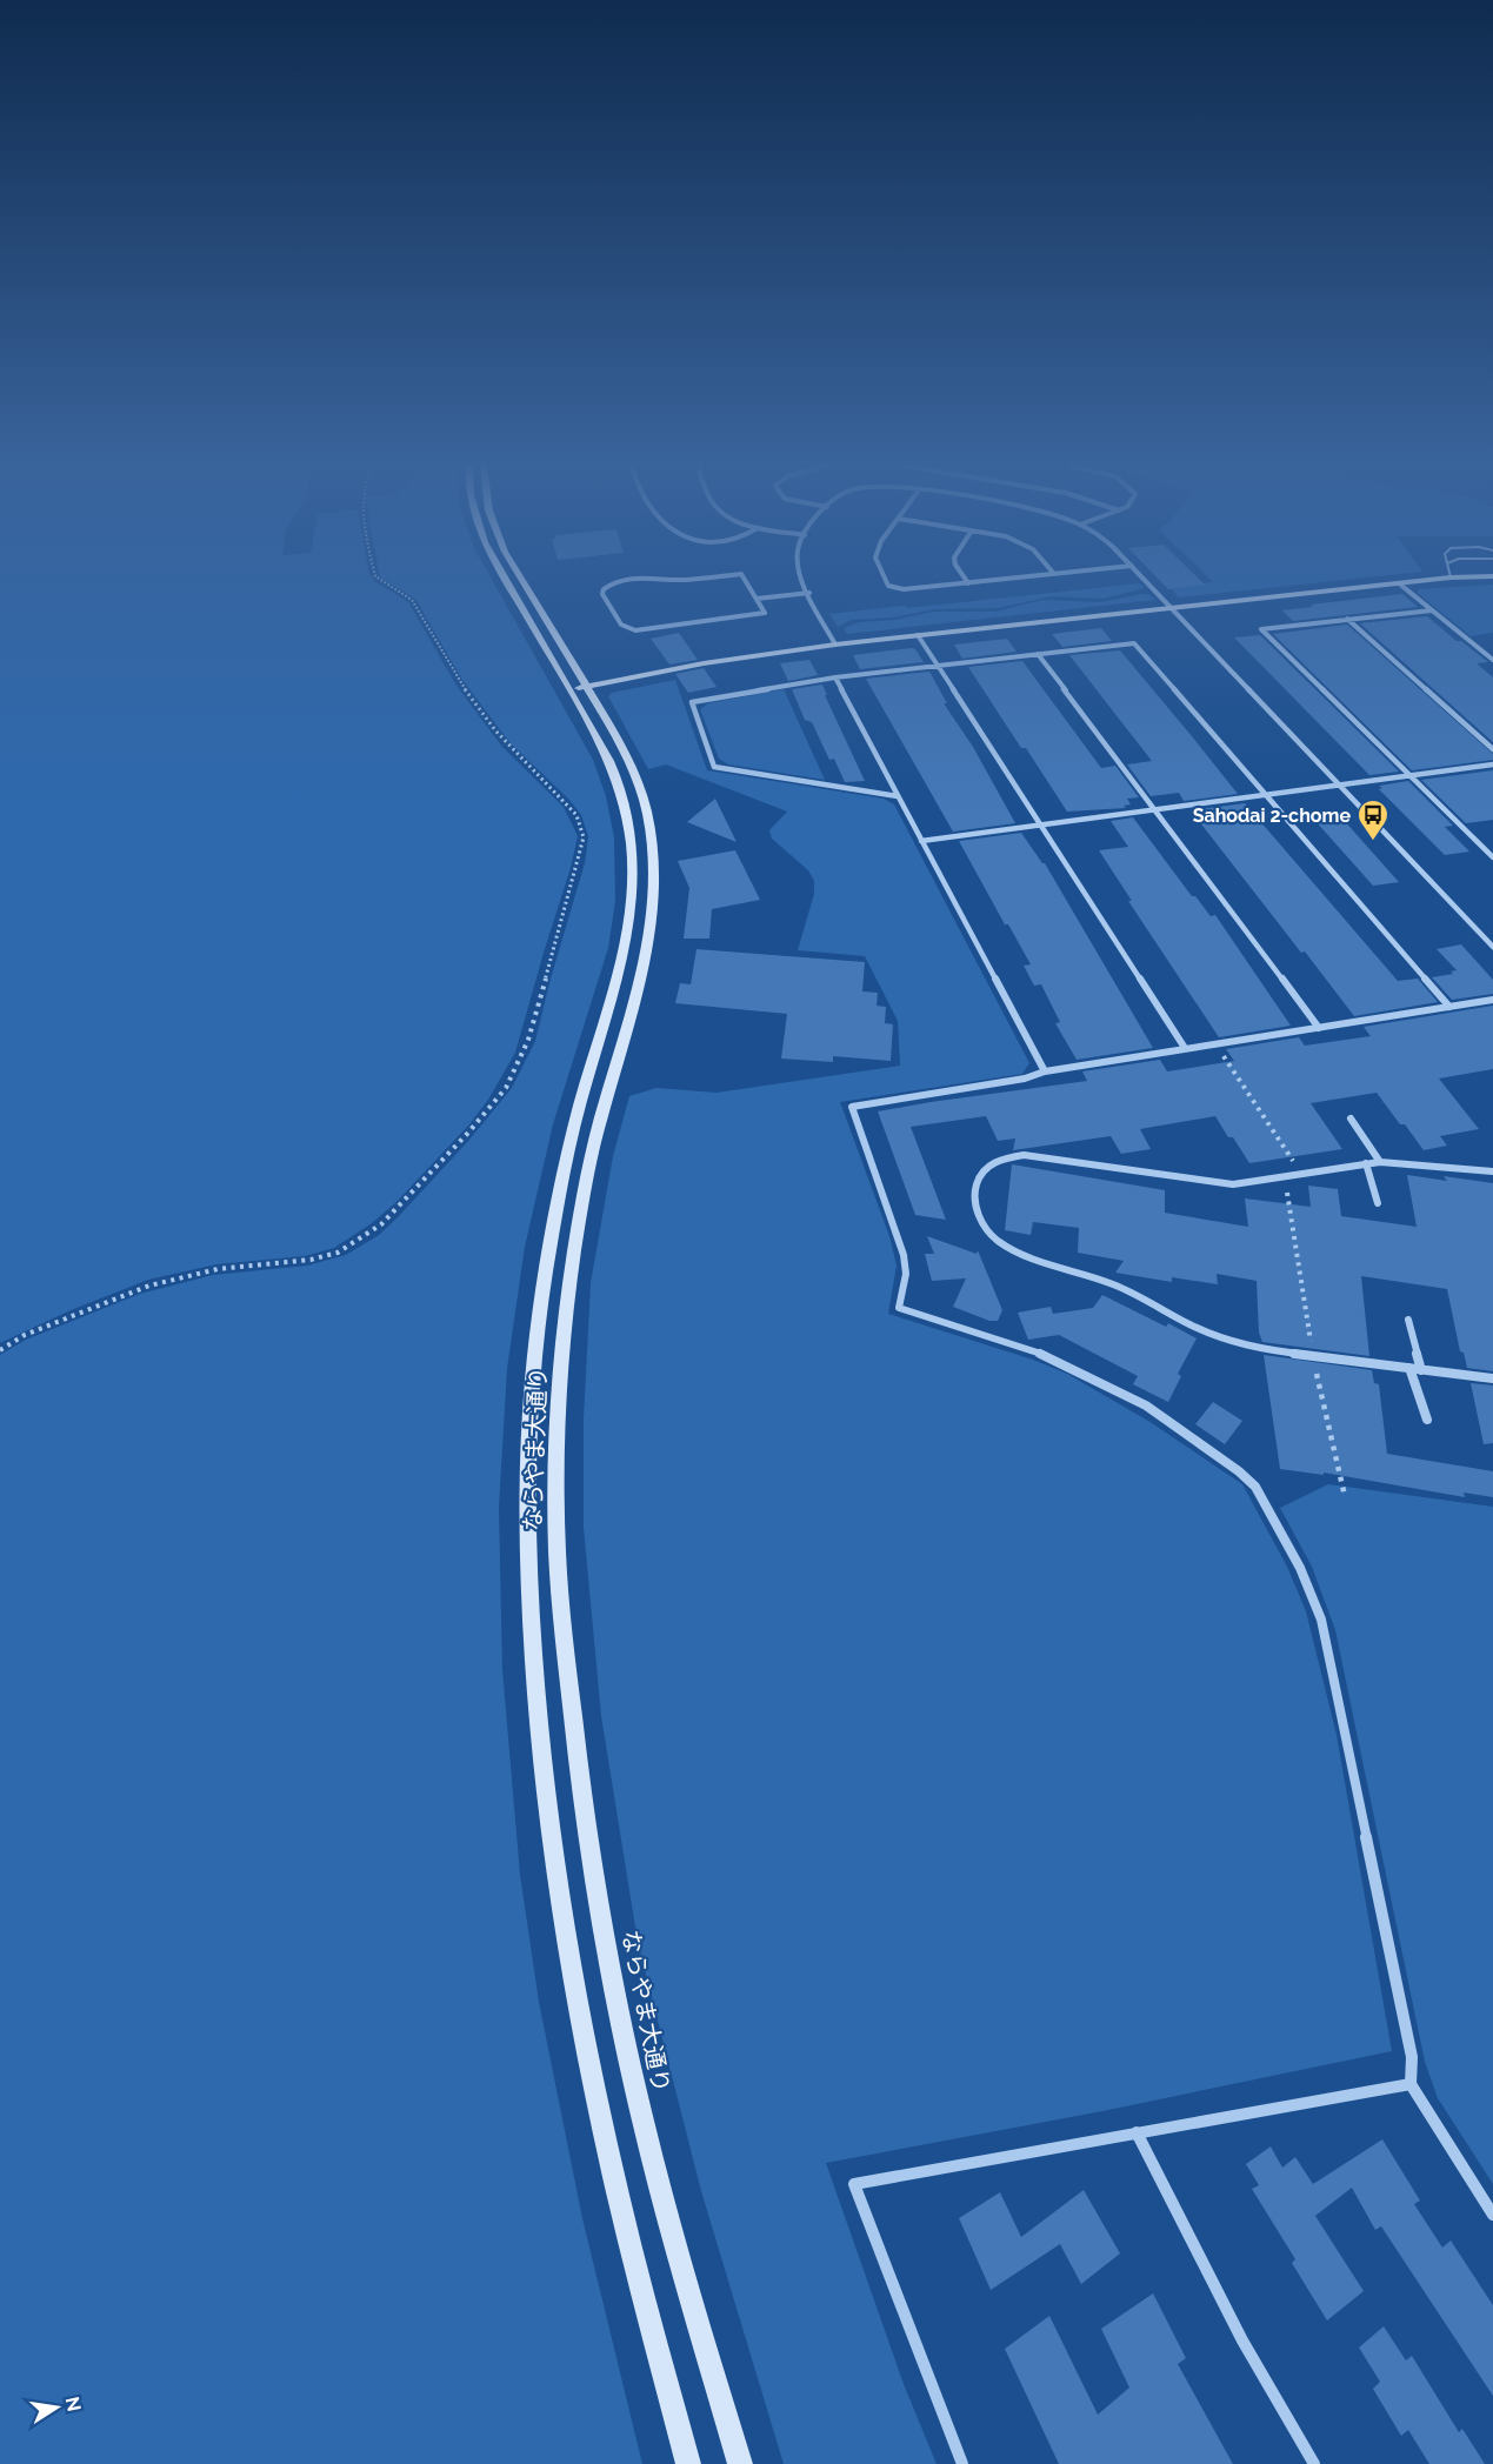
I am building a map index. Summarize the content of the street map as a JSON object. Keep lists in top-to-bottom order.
{
  "streets": {
    "street": ["ならやま大通り"]
  },
  "places": {
    "bus stop": ["Sahodai 2-chome"]
  },
  "north": "right"
}
